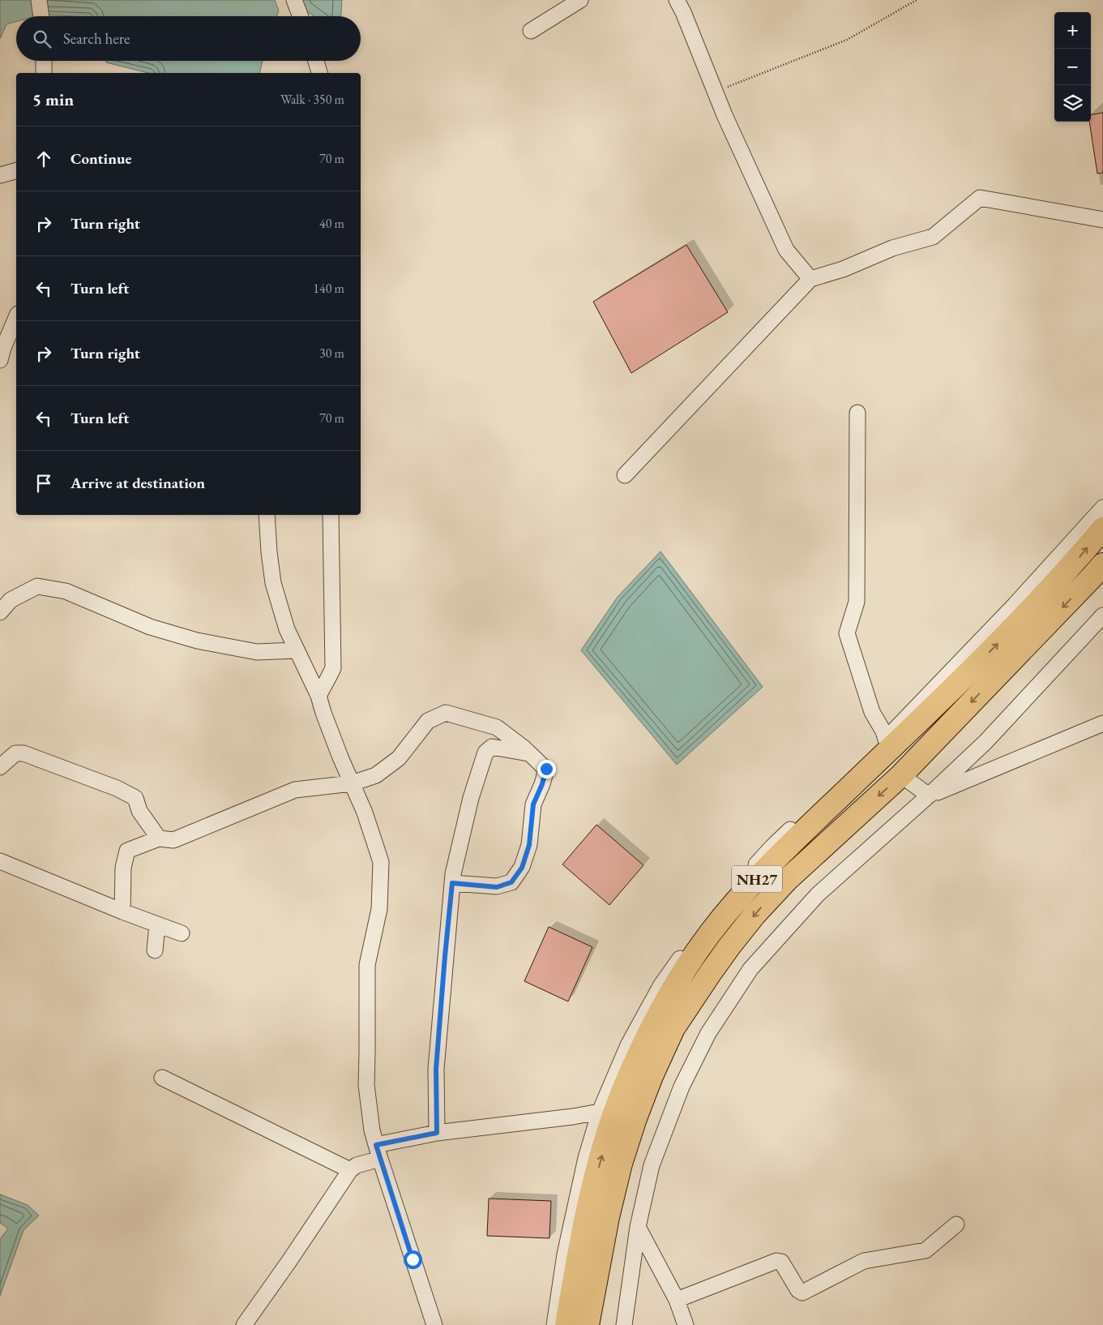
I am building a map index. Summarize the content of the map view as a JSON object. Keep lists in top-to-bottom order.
{
  "streets": {
    "highway": ["NH27"]
  },
  "page": {
    "map_buttons": ["+", "−"],
    "search": "Search here",
    "heading": ["5 min", "Walk · 350 m"],
    "list": [
      ["Continue", "70 m"],
      ["Turn right", "40 m"],
      ["Turn left", "140 m"],
      ["Turn right", "30 m"],
      ["Turn left", "70 m"],
      "Arrive at destination"
    ]
  }
}
